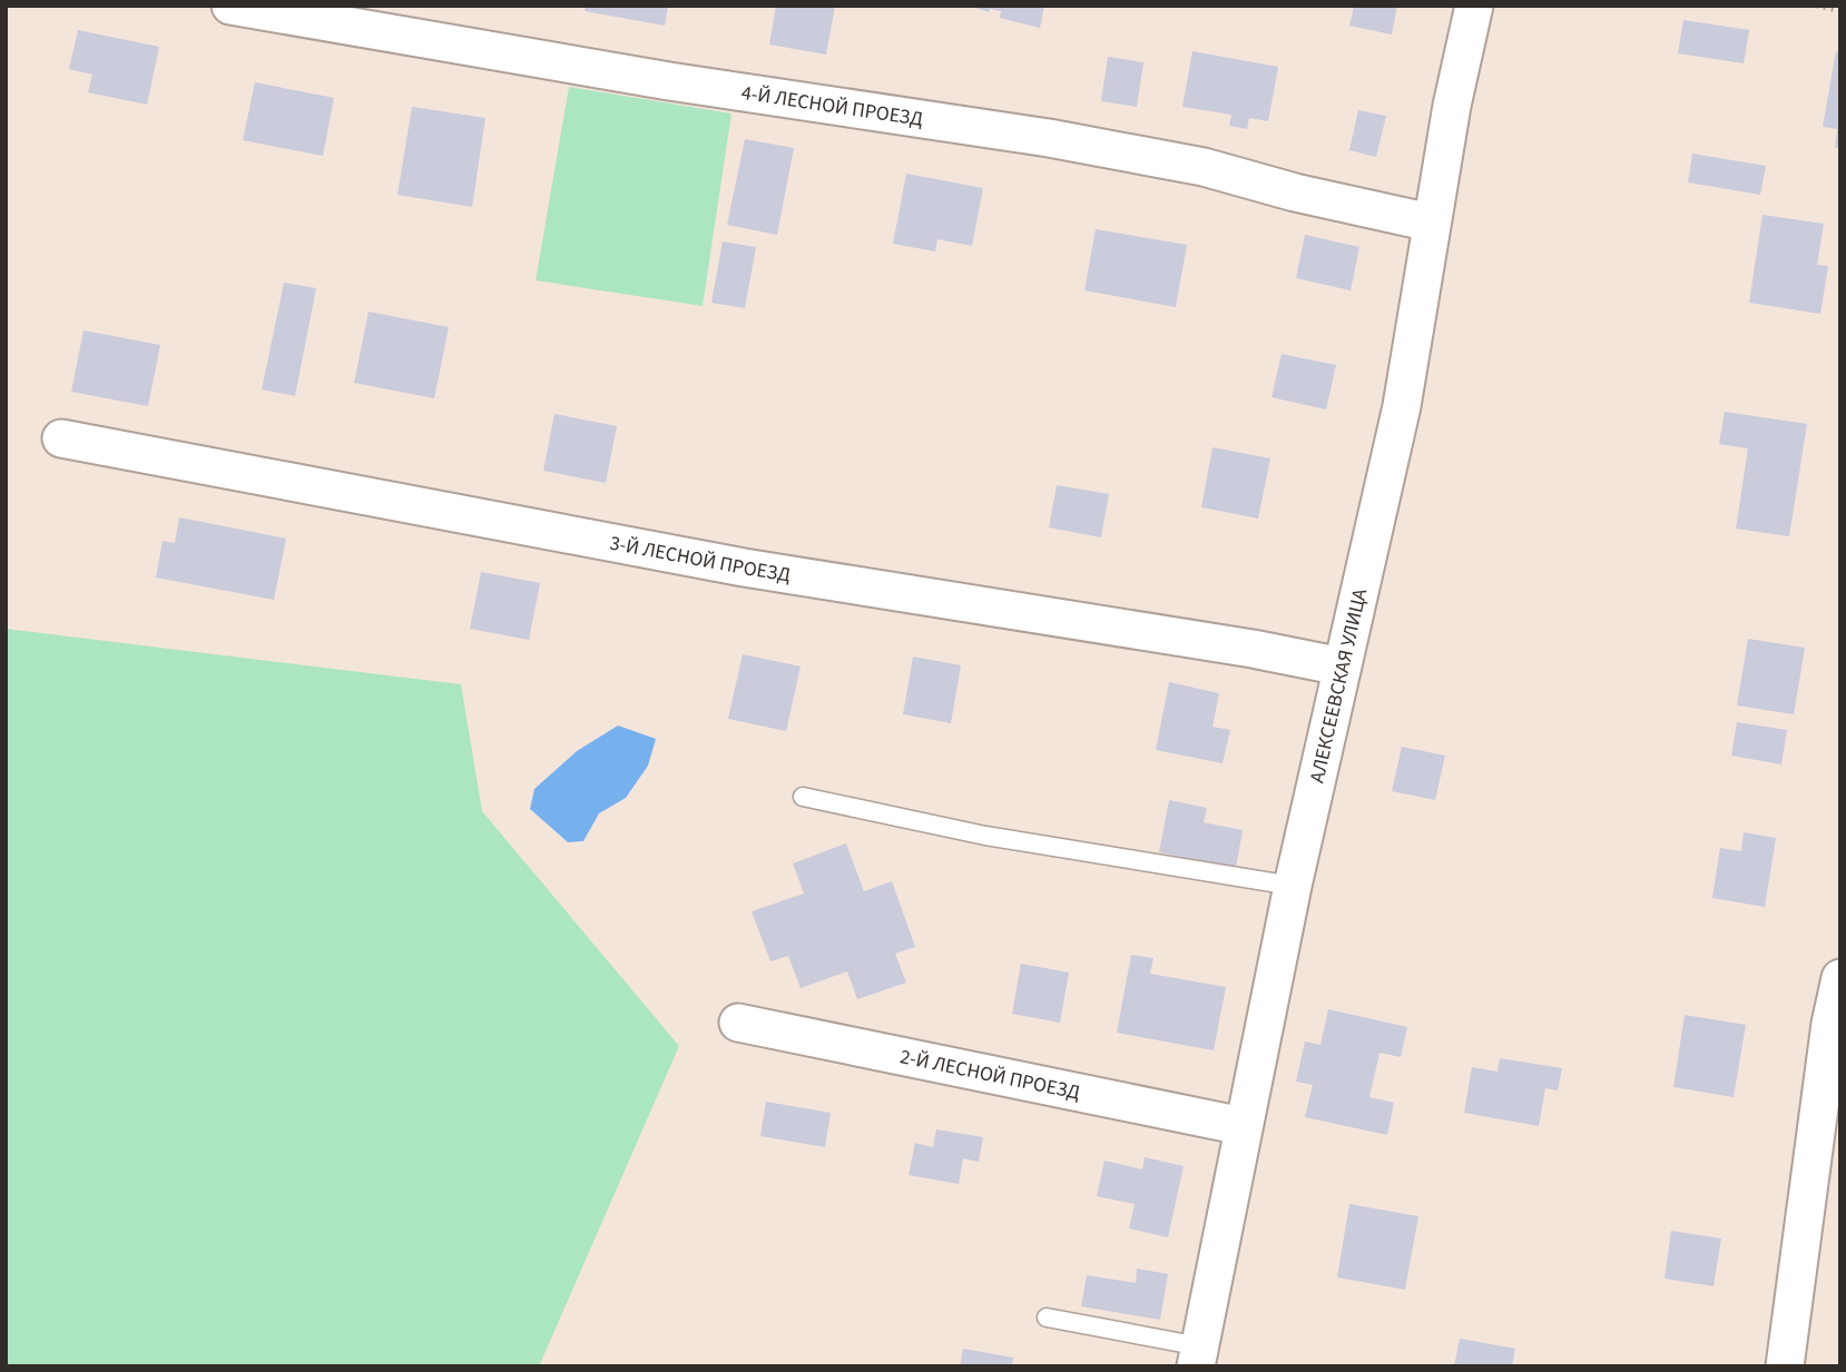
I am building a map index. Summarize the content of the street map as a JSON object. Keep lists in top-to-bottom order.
{
  "streets": {
    "street": [
      "4-Й ЛЕСНОЙ ПРОЕЗД",
      "3-Й ЛЕСНОЙ ПРОЕЗД",
      "АЛЕКСЕЕВСКАЯ УЛИЦА",
      "2-Й ЛЕСНОЙ ПРОЕЗД"
    ]
  },
  "crossings": [
    ["4-Й ЛЕСНОЙ ПРОЕЗД", "АЛЕКСЕЕВСКАЯ УЛИЦА"],
    ["3-Й ЛЕСНОЙ ПРОЕЗД", "АЛЕКСЕЕВСКАЯ УЛИЦА"],
    ["АЛЕКСЕЕВСКАЯ УЛИЦА", "2-Й ЛЕСНОЙ ПРОЕЗД"]
  ]
}
